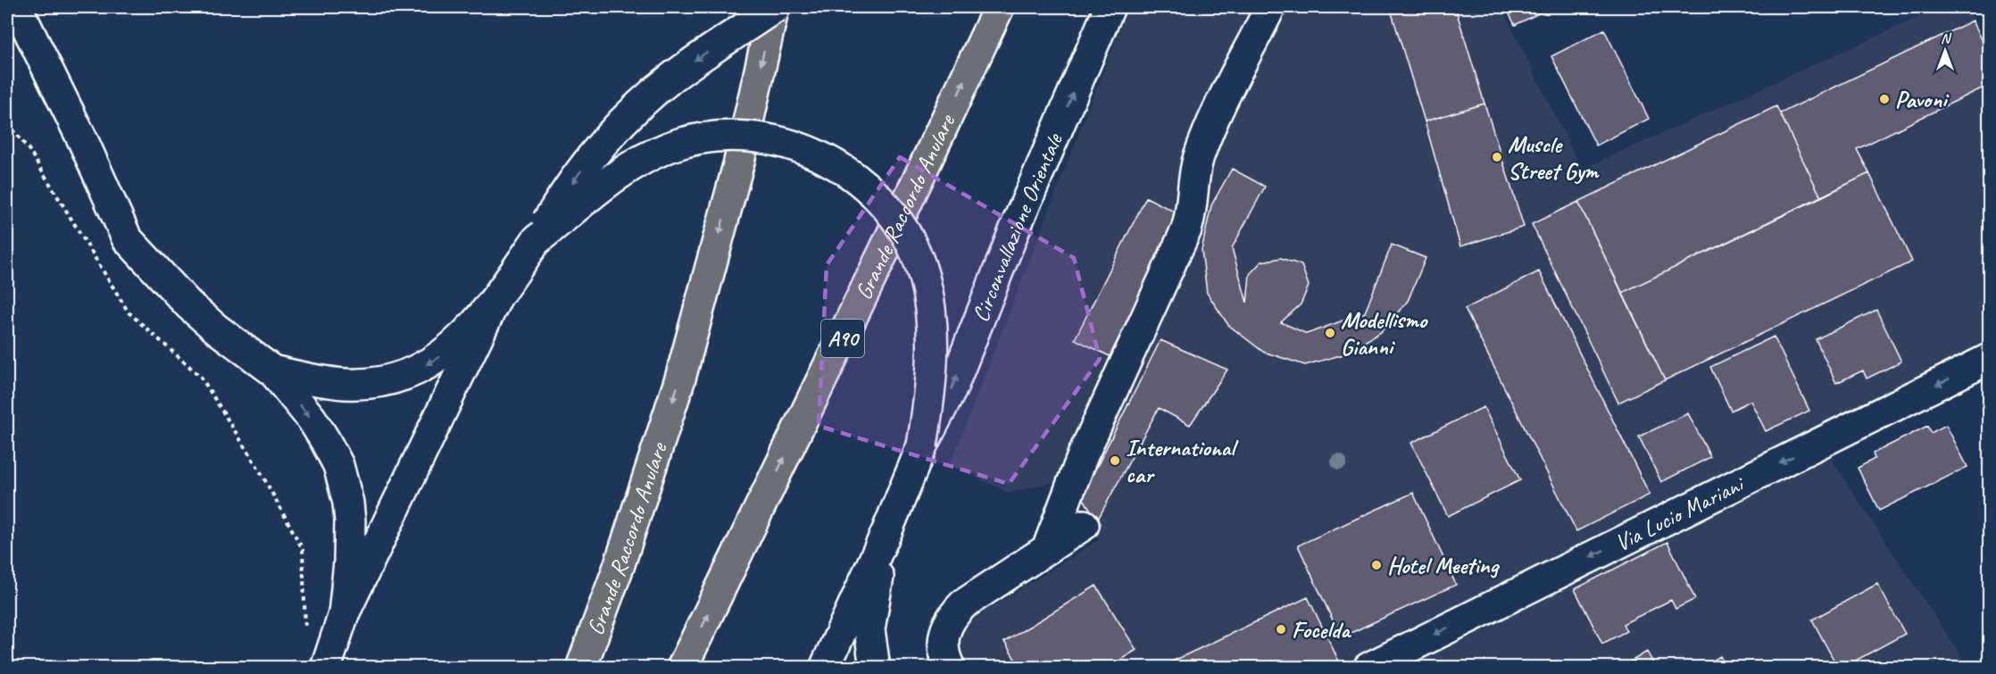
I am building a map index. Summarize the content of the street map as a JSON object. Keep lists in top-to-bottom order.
{
  "streets": {
    "highway": ["Grande Raccordo Anulare", "A90"],
    "street": ["Circonvallazione Orientale", "Via Lucio Mariani"]
  },
  "one_way": ["Via Lucio Mariani"],
  "places": [
    "Pavoni",
    "Muscle Street Gym",
    "Modellismo Gianni",
    "International car",
    "Hotel Meeting",
    "Focelda"
  ],
  "north": "top"
}
